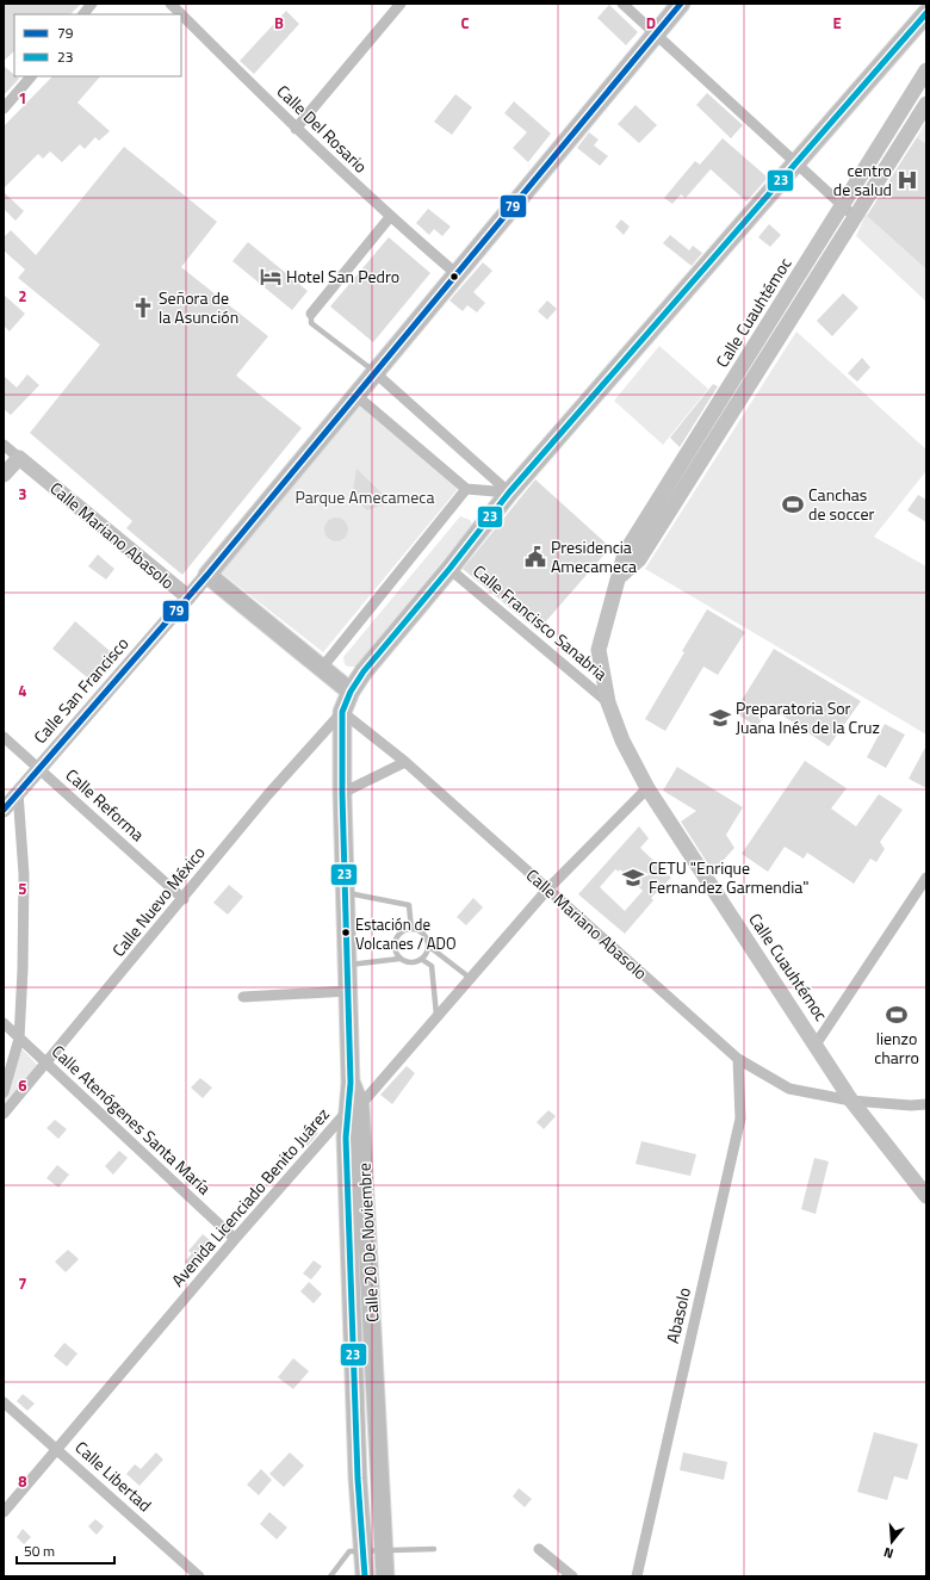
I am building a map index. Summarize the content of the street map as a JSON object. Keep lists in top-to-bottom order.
{
  "streets": {
    "main road": [
      "Calle Cuauhtémoc",
      "Calle Mariano Abasolo",
      "Calle San Francisco",
      "Calle 20 De Noviembre"
    ],
    "street": [
      "Calle Del Rosario",
      "Calle Francisco Sanabria",
      "Calle Reforma",
      "Calle Nuevo México",
      "Calle Atenógenes Santa María",
      "Avenida Licenciado Benito Juárez",
      "Abasolo",
      "Calle Libertad"
    ]
  },
  "crossings": [
    ["Calle Cuauhtémoc", "Calle Mariano Abasolo"],
    ["Calle Cuauhtémoc", "Calle Francisco Sanabria"],
    ["Calle Cuauhtémoc", "Avenida Licenciado Benito Juárez"],
    ["Calle Mariano Abasolo", "Calle San Francisco"],
    ["Calle Mariano Abasolo", "Calle Nuevo México"],
    ["Calle Mariano Abasolo", "Avenida Licenciado Benito Juárez"],
    ["Calle Mariano Abasolo", "Calle 20 De Noviembre"],
    ["Calle Mariano Abasolo", "Abasolo"],
    ["Calle Francisco Sanabria", "Calle 20 De Noviembre"],
    ["Calle San Francisco", "Calle Reforma"],
    ["Calle Reforma", "Calle Nuevo México"],
    ["Calle Nuevo México", "Calle Atenógenes Santa María"],
    ["Calle Nuevo México", "Calle 20 De Noviembre"],
    ["Calle Atenógenes Santa María", "Avenida Licenciado Benito Juárez"],
    ["Avenida Licenciado Benito Juárez", "Calle 20 De Noviembre"],
    ["Avenida Licenciado Benito Juárez", "Calle Libertad"]
  ],
  "parks": ["Parque Amecameca"],
  "places": {
    "hospital": ["centro de salud"],
    "hotel": ["Hotel San Pedro"],
    "church": ["Señora de la Asunción"],
    "sports": ["Canchas de soccer", "lienzo charro"],
    "public building": ["Presidencia Amecameca"],
    "school or university": ["Preparatoria Sor Juana Inés de la Cruz", "CETU \"Enrique Fernandez Garmendia\""],
    "other": ["Estación de Volcanes / ADO"]
  },
  "lines": ["transit line 79", "transit line 23"],
  "legend": ["79", "23"],
  "scale_bar": "50 m",
  "north": "bottom",
  "grid": {
    "columns": [
      "B",
      "C",
      "D",
      "E"
    ],
    "rows": [
      "1",
      "2",
      "3",
      "4",
      "5",
      "6",
      "7",
      "8"
    ]
  }
}
